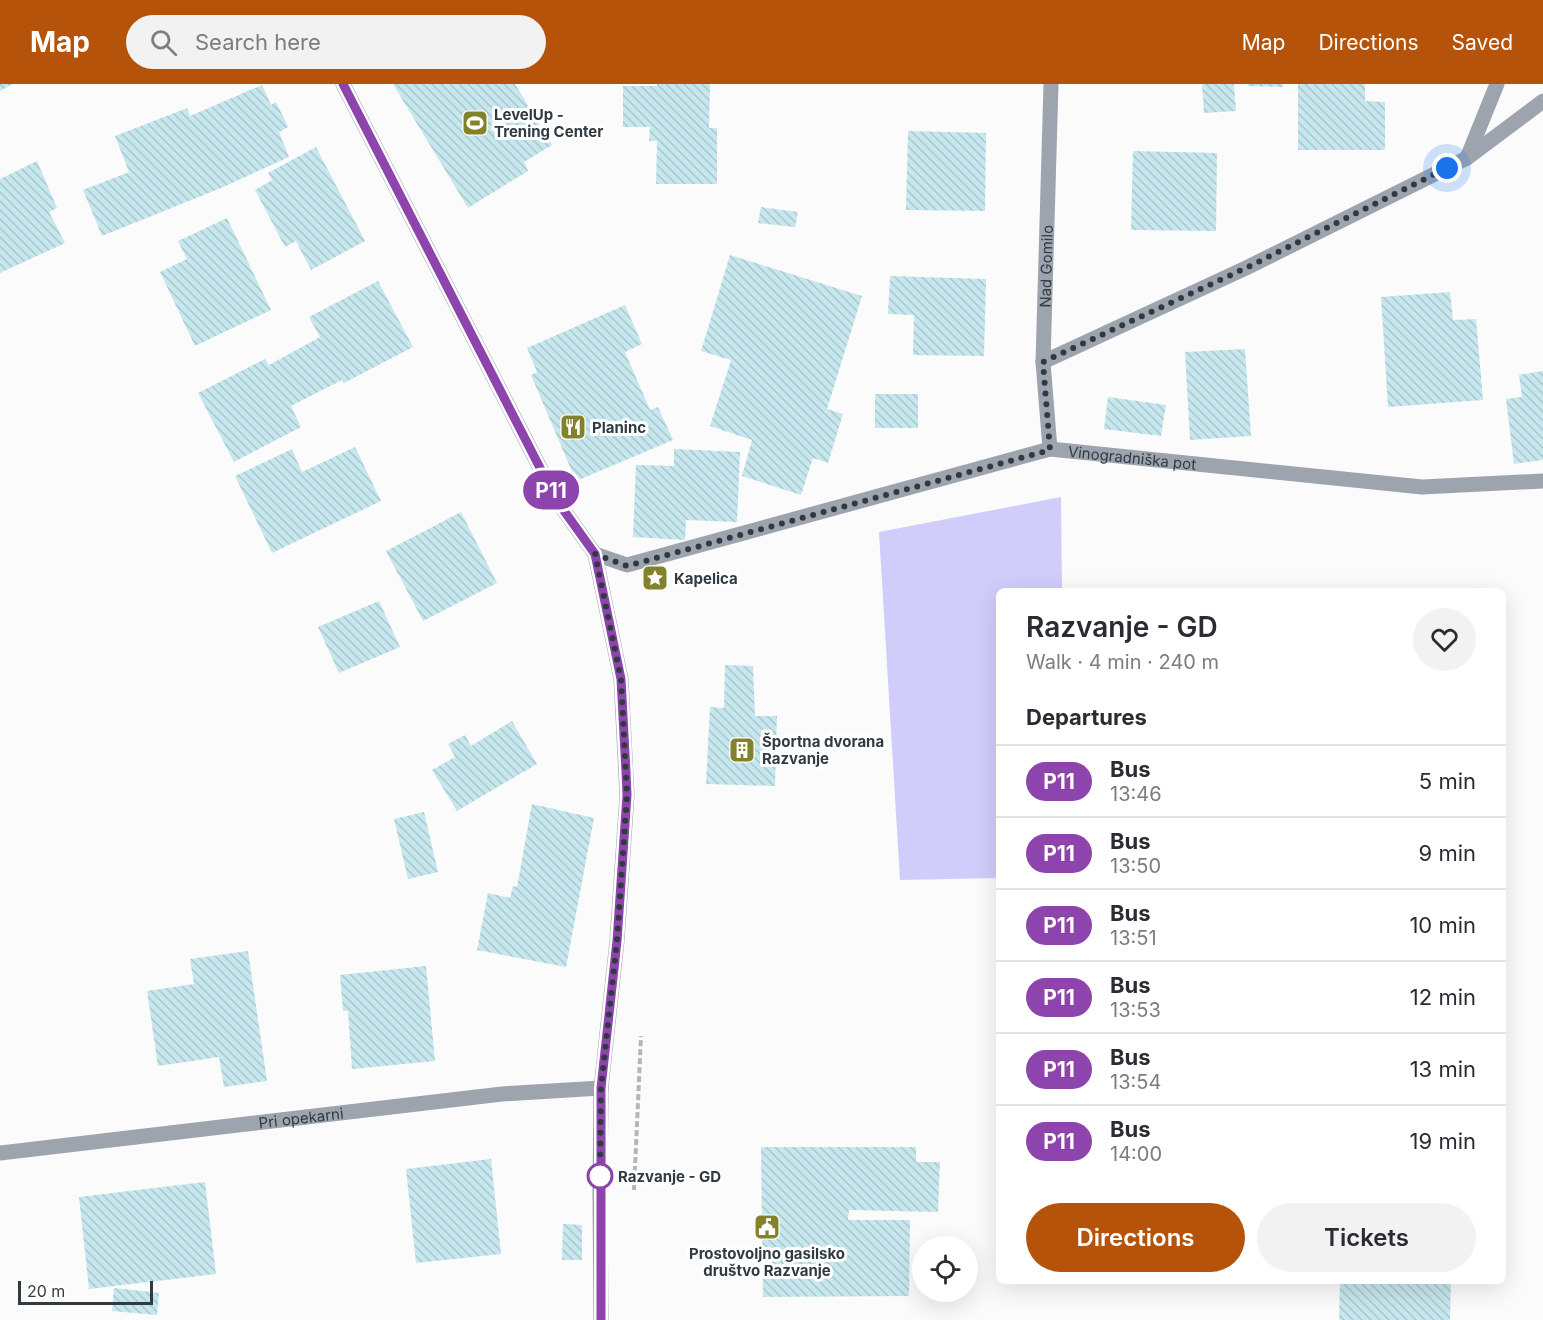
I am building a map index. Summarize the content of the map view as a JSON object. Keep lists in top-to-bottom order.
{
  "streets": {
    "street": ["Nad Gomilo", "Vinogradniška pot", "Pri opekarni"]
  },
  "crossings": [
    ["Nad Gomilo", "Vinogradniška pot"]
  ],
  "places": {
    "sports": ["LevelUp - Trening Center"],
    "restaurant": ["Planinc"],
    "place": ["Kapelica"],
    "building": ["Športna dvorana Razvanje"],
    "other": ["Razvanje - GD"],
    "public building": ["Prostovoljno gasilsko društvo Razvanje"]
  },
  "lines": ["bus line P11"],
  "scale_bar": "20 m",
  "page": {
    "header": "Map",
    "search": "Search here",
    "nav": ["Map", "Directions", "Saved"],
    "on_map": "P11",
    "heading": [
      ["Razvanje - GD", "Walk · 4 min · 240 m"],
      "Departures"
    ],
    "list": [
      {
        "mark": "P11",
        "name": "Bus",
        "note": "13:46",
        "value": "5 min"
      },
      {
        "mark": "P11",
        "name": "Bus",
        "note": "13:50",
        "value": "9 min"
      },
      {
        "mark": "P11",
        "name": "Bus",
        "note": "13:51",
        "value": "10 min"
      },
      {
        "mark": "P11",
        "name": "Bus",
        "note": "13:53",
        "value": "12 min"
      },
      {
        "mark": "P11",
        "name": "Bus",
        "note": "13:54",
        "value": "13 min"
      },
      {
        "mark": "P11",
        "name": "Bus",
        "note": "14:00",
        "value": "19 min"
      }
    ],
    "buttons": ["Directions", "Tickets"],
    "scale": "20 m"
  }
}
